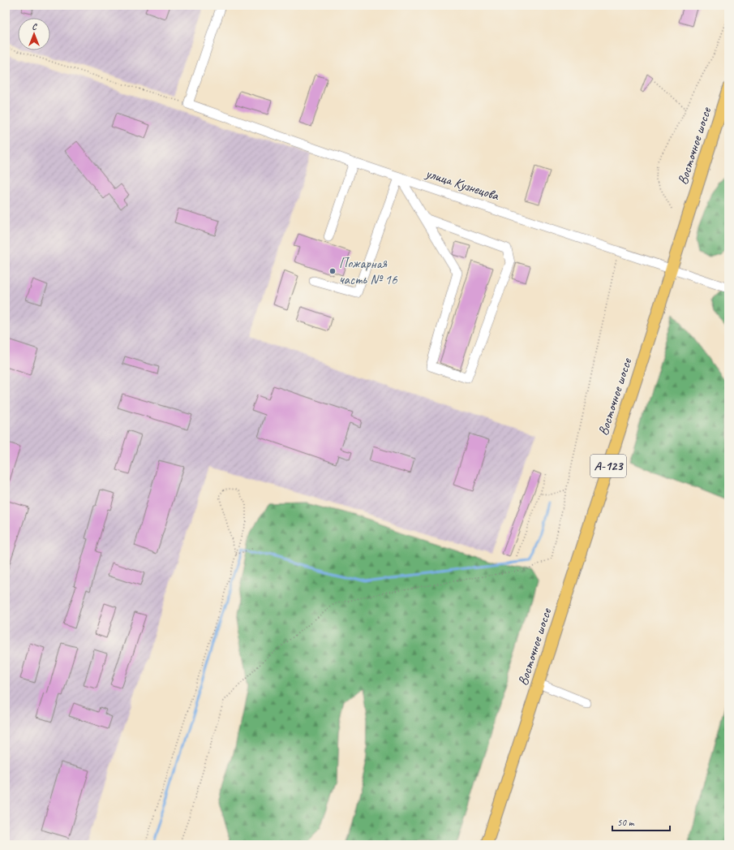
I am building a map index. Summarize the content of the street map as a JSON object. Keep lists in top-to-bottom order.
{
  "streets": {
    "main road": ["Восточное шоссе", "А-123"],
    "street": ["улица Кузнецова"]
  },
  "crossings": [
    ["Восточное шоссе", "улица Кузнецова"]
  ],
  "places": ["Пожарная часть № 16"],
  "scale_bar": "50 m",
  "north": "top"
}
